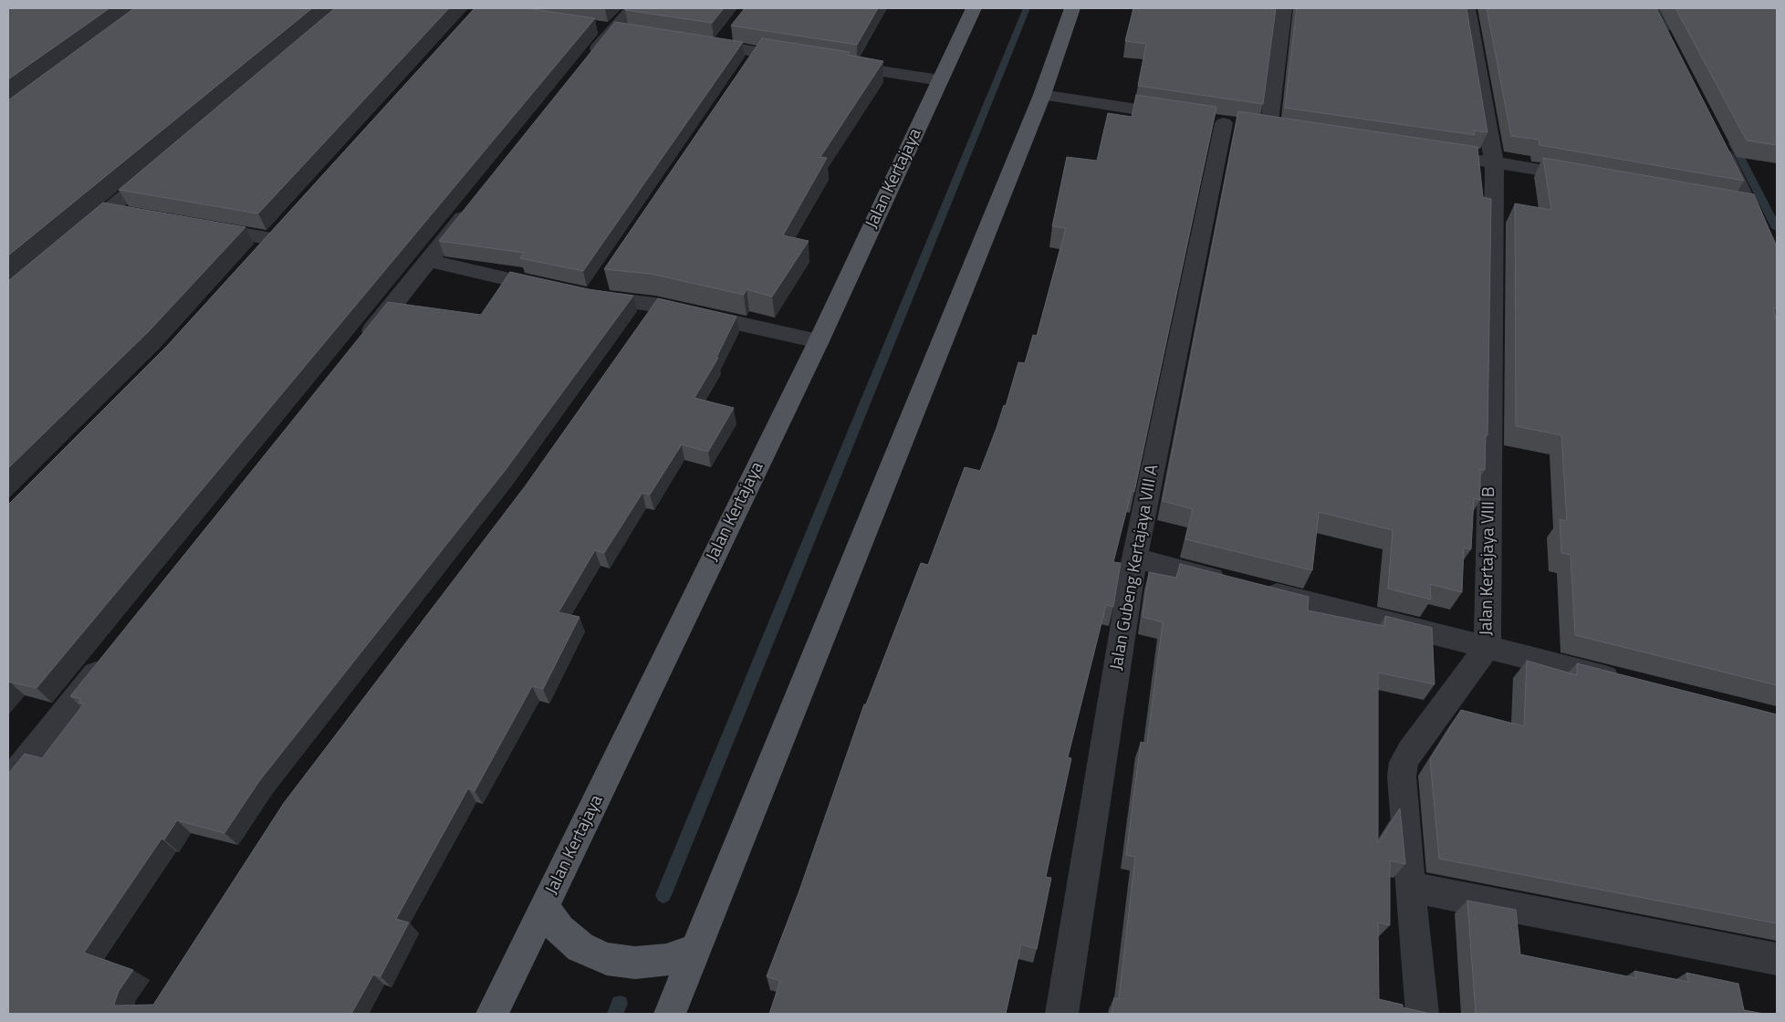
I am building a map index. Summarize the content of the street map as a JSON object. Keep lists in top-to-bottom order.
{
  "streets": {
    "main road": ["Jalan Kertajaya"],
    "street": ["Jalan Kertajaya VIII B", "Jalan Gubeng Kertajaya VIII A"]
  }
}
